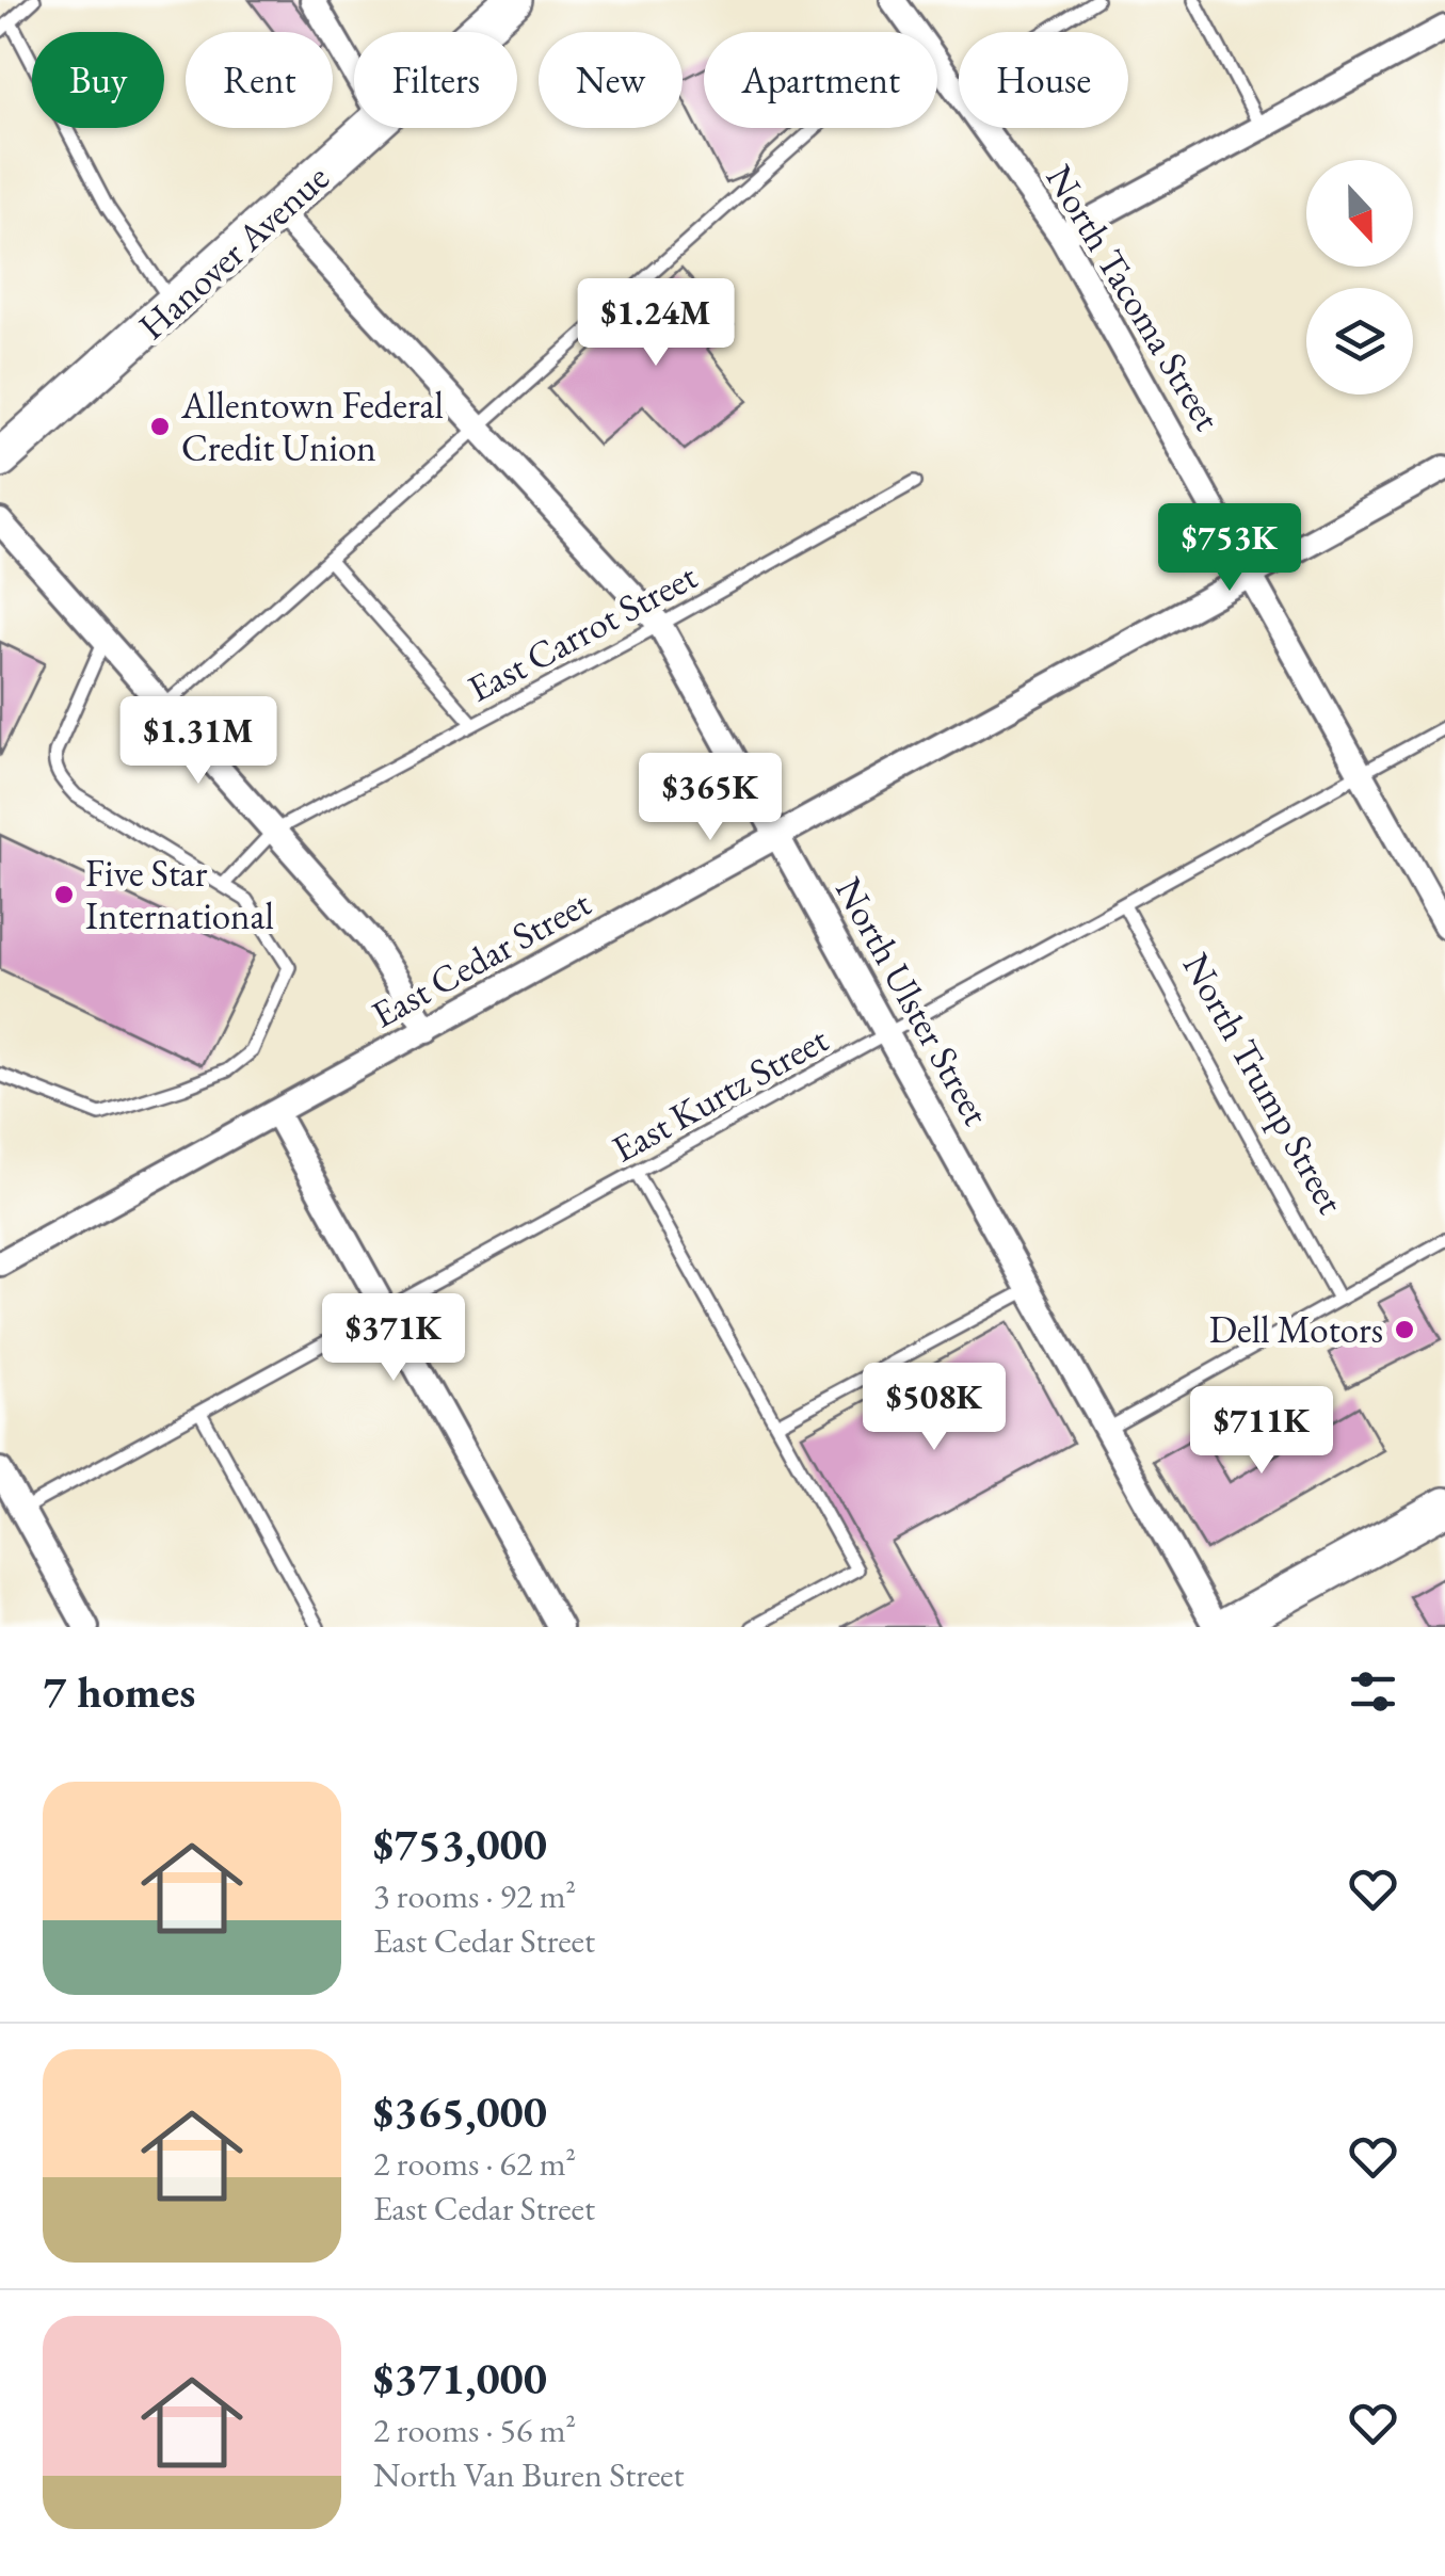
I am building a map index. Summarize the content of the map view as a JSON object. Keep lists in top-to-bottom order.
{
  "streets": {
    "main road": ["Hanover Avenue"],
    "street": ["North Tacoma Street", "East Cedar Street", "North Ulster Street"],
    "lane": ["East Carrot Street", "North Trump Street", "East Kurtz Street"]
  },
  "crossings": [
    ["Hanover Avenue", "North Ulster Street"],
    ["North Tacoma Street", "East Cedar Street"],
    ["North Tacoma Street", "East Kurtz Street"],
    ["East Carrot Street", "North Ulster Street"],
    ["East Cedar Street", "North Ulster Street"],
    ["North Ulster Street", "East Kurtz Street"],
    ["North Trump Street", "East Kurtz Street"]
  ],
  "places": ["Allentown Federal Credit Union", "Five Star International", "Dell Motors"],
  "north": "bottom",
  "page": {
    "chip": [
      "Buy",
      "Rent",
      "Filters",
      "New",
      "Apartment",
      "House"
    ],
    "price": [
      "$1.24M",
      "$753K",
      "$1.31M",
      "$365K",
      "$371K",
      "$508K",
      "$711K"
    ],
    "heading": "7 homes",
    "list": [
      {
        "name": "$753,000",
        "note": "3 rooms · 92 m² · East Cedar Street"
      },
      {
        "name": "$365,000",
        "note": "2 rooms · 62 m² · East Cedar Street"
      },
      {
        "name": "$371,000",
        "note": "2 rooms · 56 m² · North Van Buren Street"
      }
    ]
  }
}
